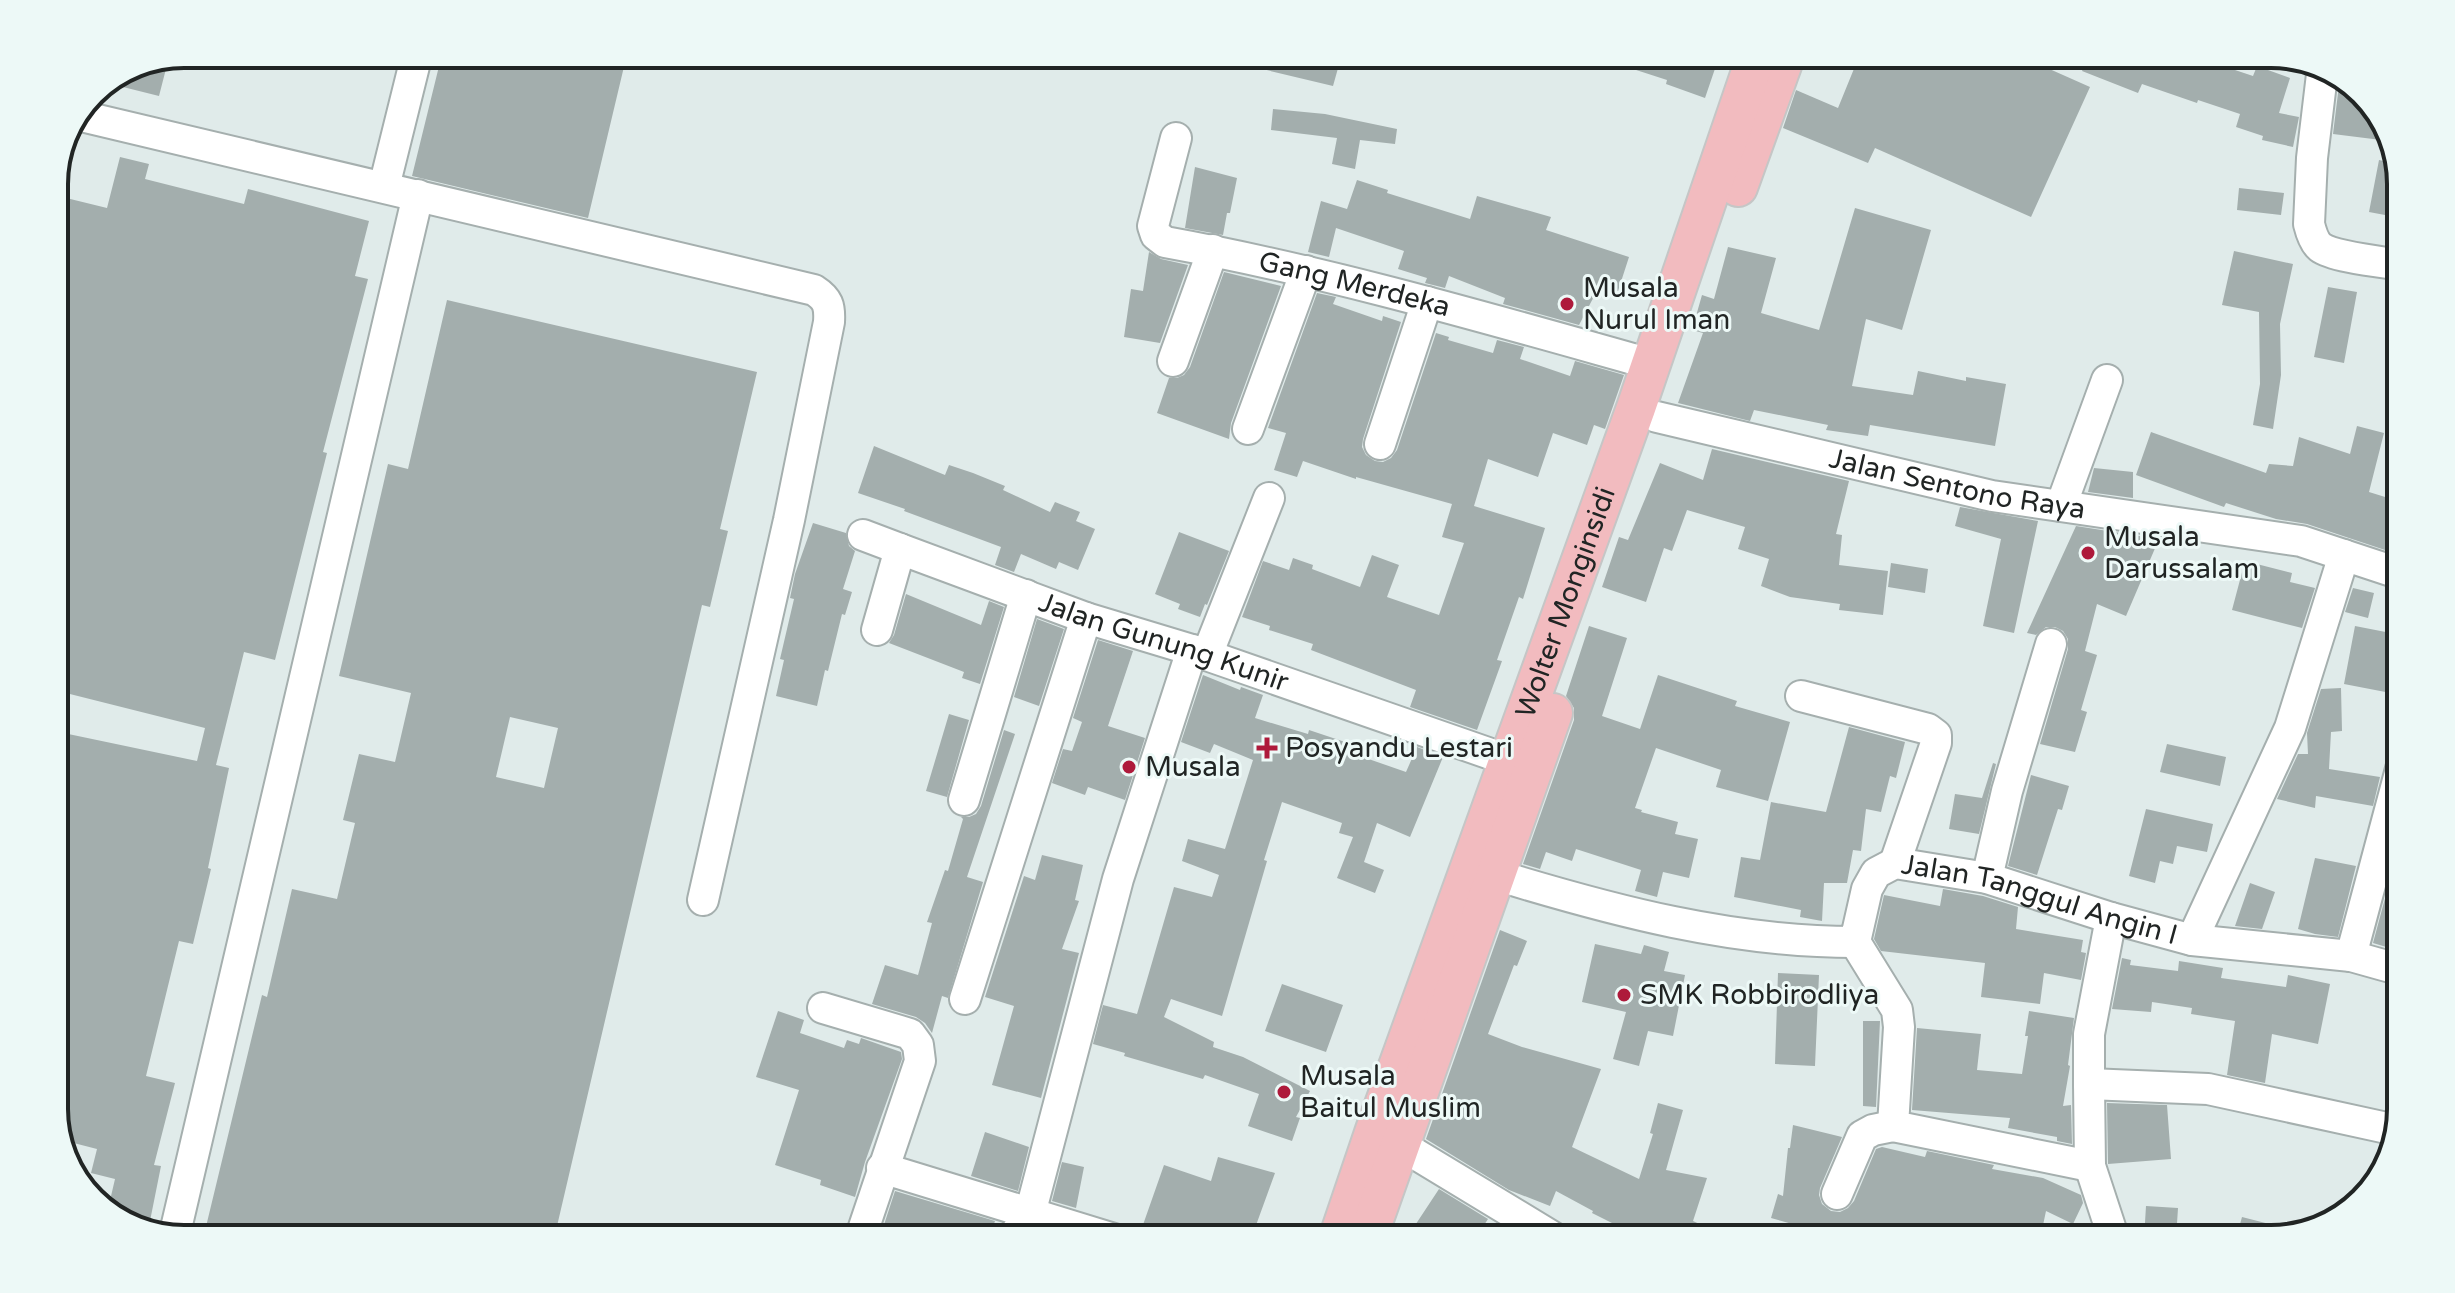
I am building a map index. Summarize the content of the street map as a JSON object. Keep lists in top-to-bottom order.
{
  "streets": {
    "main road": ["Wolter Monginsidi"],
    "street": [
      "Gang Merdeka",
      "Jalan Sentono Raya",
      "Jalan Gunung Kunir",
      "Jalan Tanggul Angin I"
    ]
  },
  "crossings": [
    ["Gang Merdeka", "Wolter Monginsidi"],
    ["Jalan Sentono Raya", "Wolter Monginsidi"],
    ["Wolter Monginsidi", "Jalan Gunung Kunir"]
  ],
  "places": {
    "other": [
      "Musala Nurul Iman",
      "Musala Darussalam",
      "Musala",
      "SMK Robbirodliya",
      "Musala Baitul Muslim"
    ],
    "health": ["Posyandu Lestari"]
  }
}
